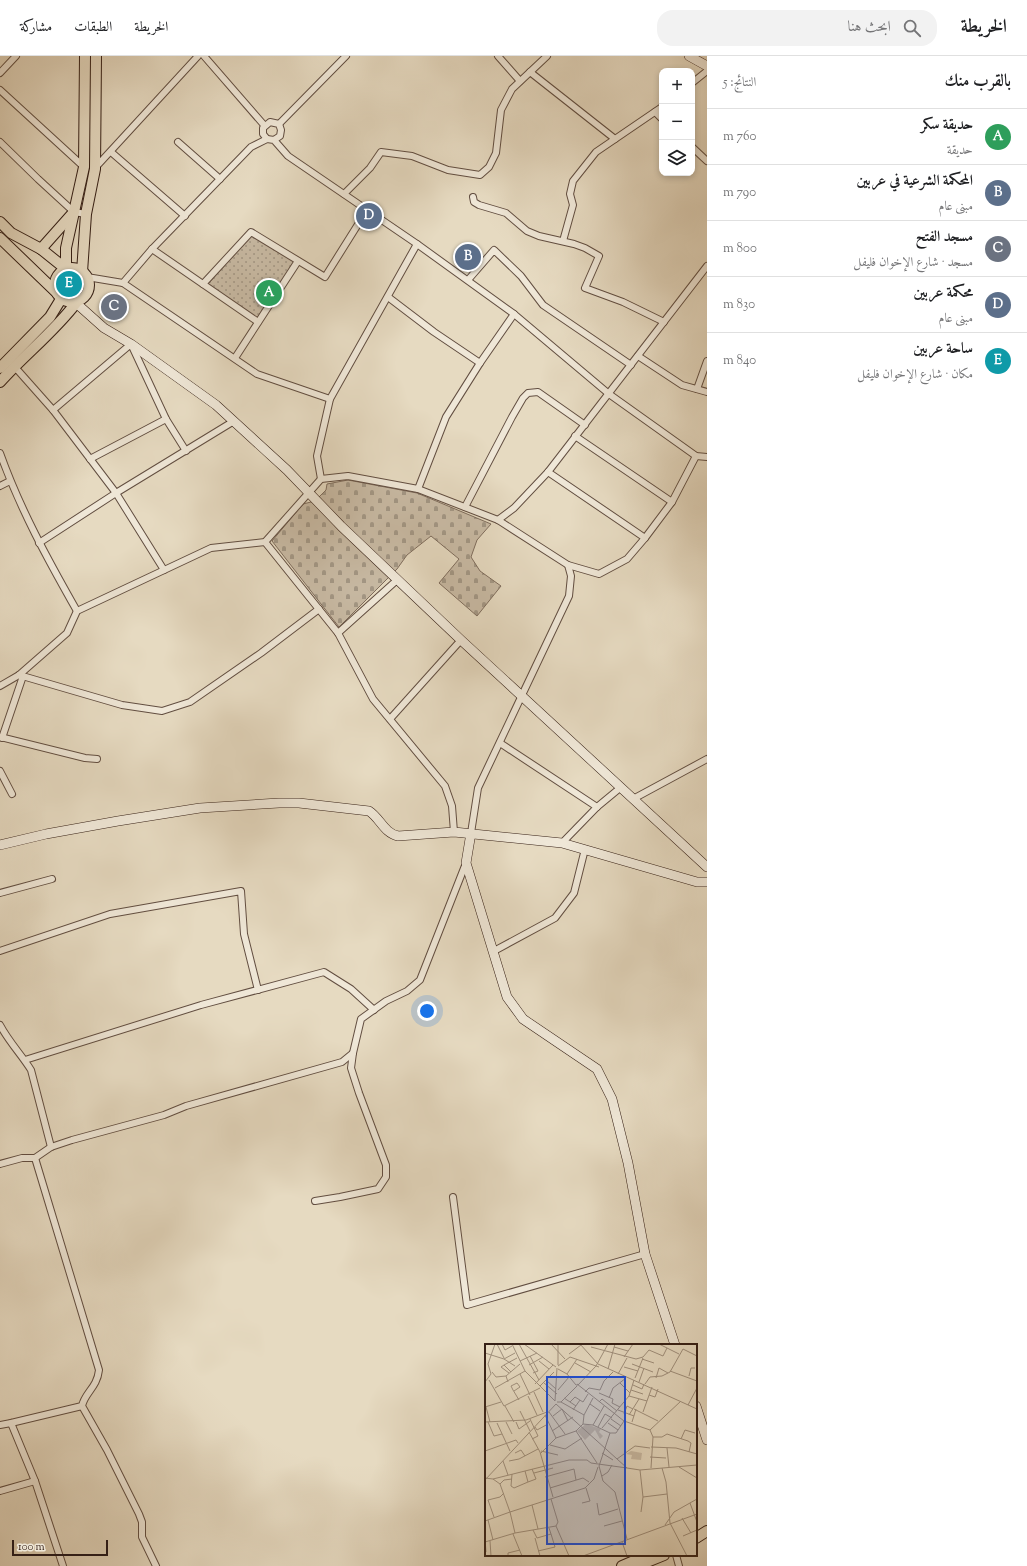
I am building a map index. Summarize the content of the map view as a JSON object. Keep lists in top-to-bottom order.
{
  "scale_bar": "100 m",
  "page": {
    "header": "الخريطة",
    "search": "ابحث هنا",
    "nav": ["الخريطة", "الطبقات", "مشاركة"],
    "heading": ["بالقرب منك", "النتائج: 5"],
    "map_buttons": ["+", "−"],
    "list": [
      {
        "mark": "A",
        "name": "حديقة سكر",
        "note": "حديقة",
        "value": "760 m"
      },
      {
        "mark": "B",
        "name": "المحكمة الشرعية في عربين",
        "note": "مبنى عام",
        "value": "790 m"
      },
      {
        "mark": "C",
        "name": "مسجد الفتح",
        "note": "مسجد · شارع الإخوان فليفل",
        "value": "800 m"
      },
      {
        "mark": "D",
        "name": "محكمة عربين",
        "note": "مبنى عام",
        "value": "830 m"
      },
      {
        "mark": "E",
        "name": "ساحة عربين",
        "note": "مكان · شارع الإخوان فليفل",
        "value": "840 m"
      }
    ],
    "pins": [
      "D",
      "B",
      "E",
      "A",
      "C"
    ],
    "scale": "100 m"
  }
}
